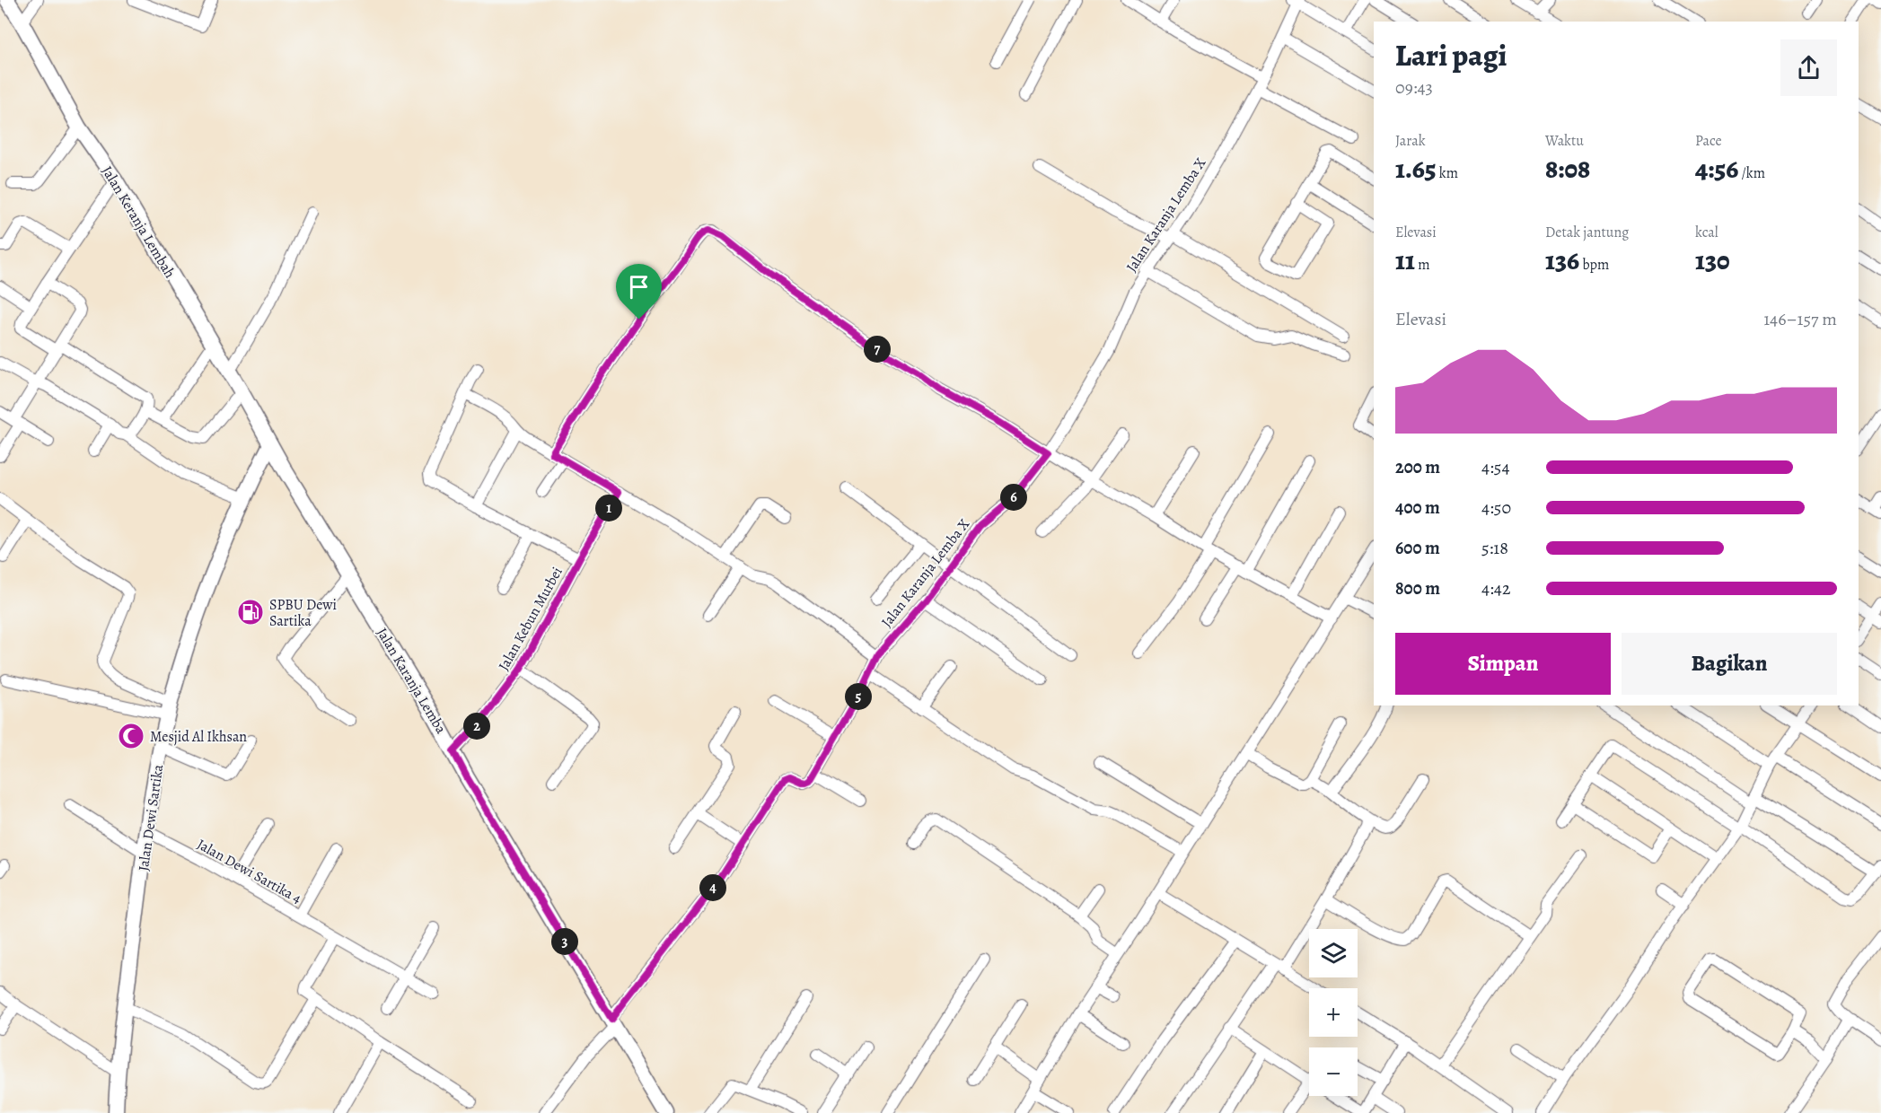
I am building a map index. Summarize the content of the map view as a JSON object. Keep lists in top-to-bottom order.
{
  "streets": {
    "main road": ["Jalan Keranja Lembah", "Jalan Karanja Lemba", "Jalan Dewi Sartika"],
    "street": ["Jalan Karanja Lemba X", "Jalan Kebun Murbei", "Jalan Dewi Sartika 4"]
  },
  "crossings": [
    ["Jalan Keranja Lembah", "Jalan Karanja Lemba"],
    ["Jalan Keranja Lembah", "Jalan Dewi Sartika"],
    ["Jalan Kebun Murbei", "Jalan Karanja Lemba"],
    ["Jalan Karanja Lemba", "Jalan Dewi Sartika"],
    ["Jalan Dewi Sartika", "Jalan Dewi Sartika 4"]
  ],
  "places": {
    "fuel station": ["SPBU Dewi Sartika"],
    "mosque": ["Mesjid Al Ikhsan"]
  },
  "page": {
    "heading": ["Lari pagi", "09:43"],
    "stats": [
      ["Jarak", "1.65 km"],
      ["Waktu", "8:08"],
      ["Pace", "4:56 /km"],
      ["Elevasi", "11 m"],
      ["Detak jantung", "136 bpm"],
      ["kcal", "130"]
    ],
    "chart": ["Elevasi", "146–157 m"],
    "pins": [
      "7",
      "6",
      "1",
      "5",
      "2",
      "4",
      "3"
    ],
    "list": [
      {
        "name": "200 m",
        "note": "4:54"
      },
      {
        "name": "400 m",
        "note": "4:50"
      },
      {
        "name": "600 m",
        "note": "5:18"
      },
      {
        "name": "800 m",
        "note": "4:42"
      }
    ],
    "buttons": ["Simpan", "Bagikan"],
    "map_buttons": ["+", "−"]
  }
}
